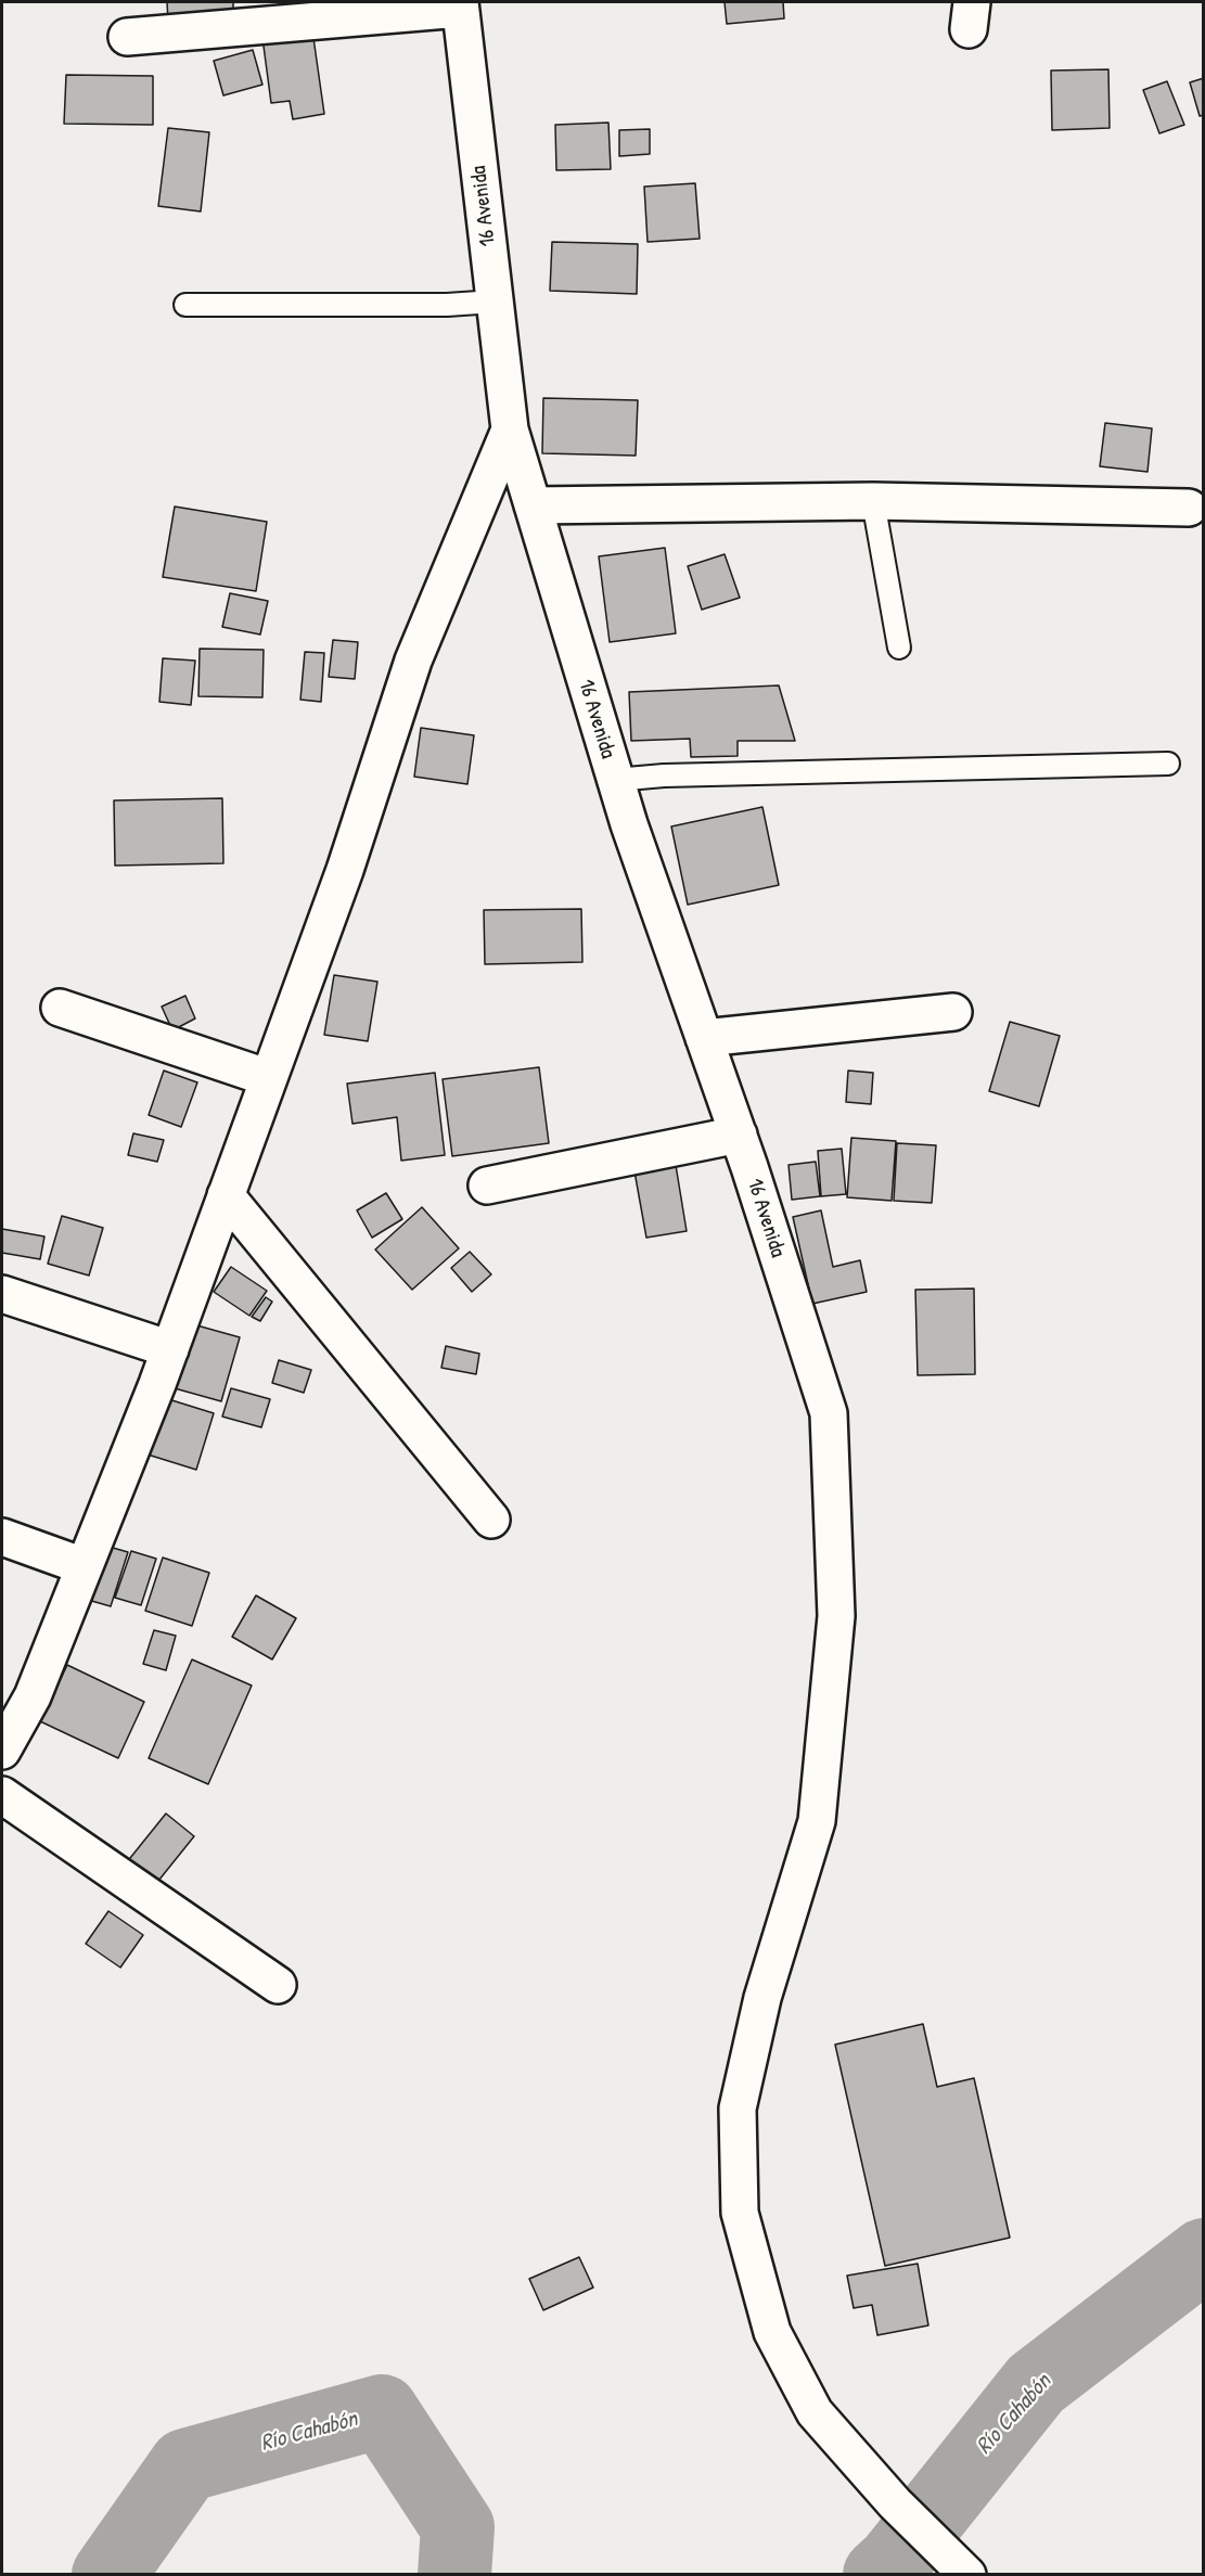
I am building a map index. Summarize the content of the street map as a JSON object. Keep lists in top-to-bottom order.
{
  "streets": {
    "street": ["16 Avenida"]
  },
  "water": ["Río Cahabón"]
}
